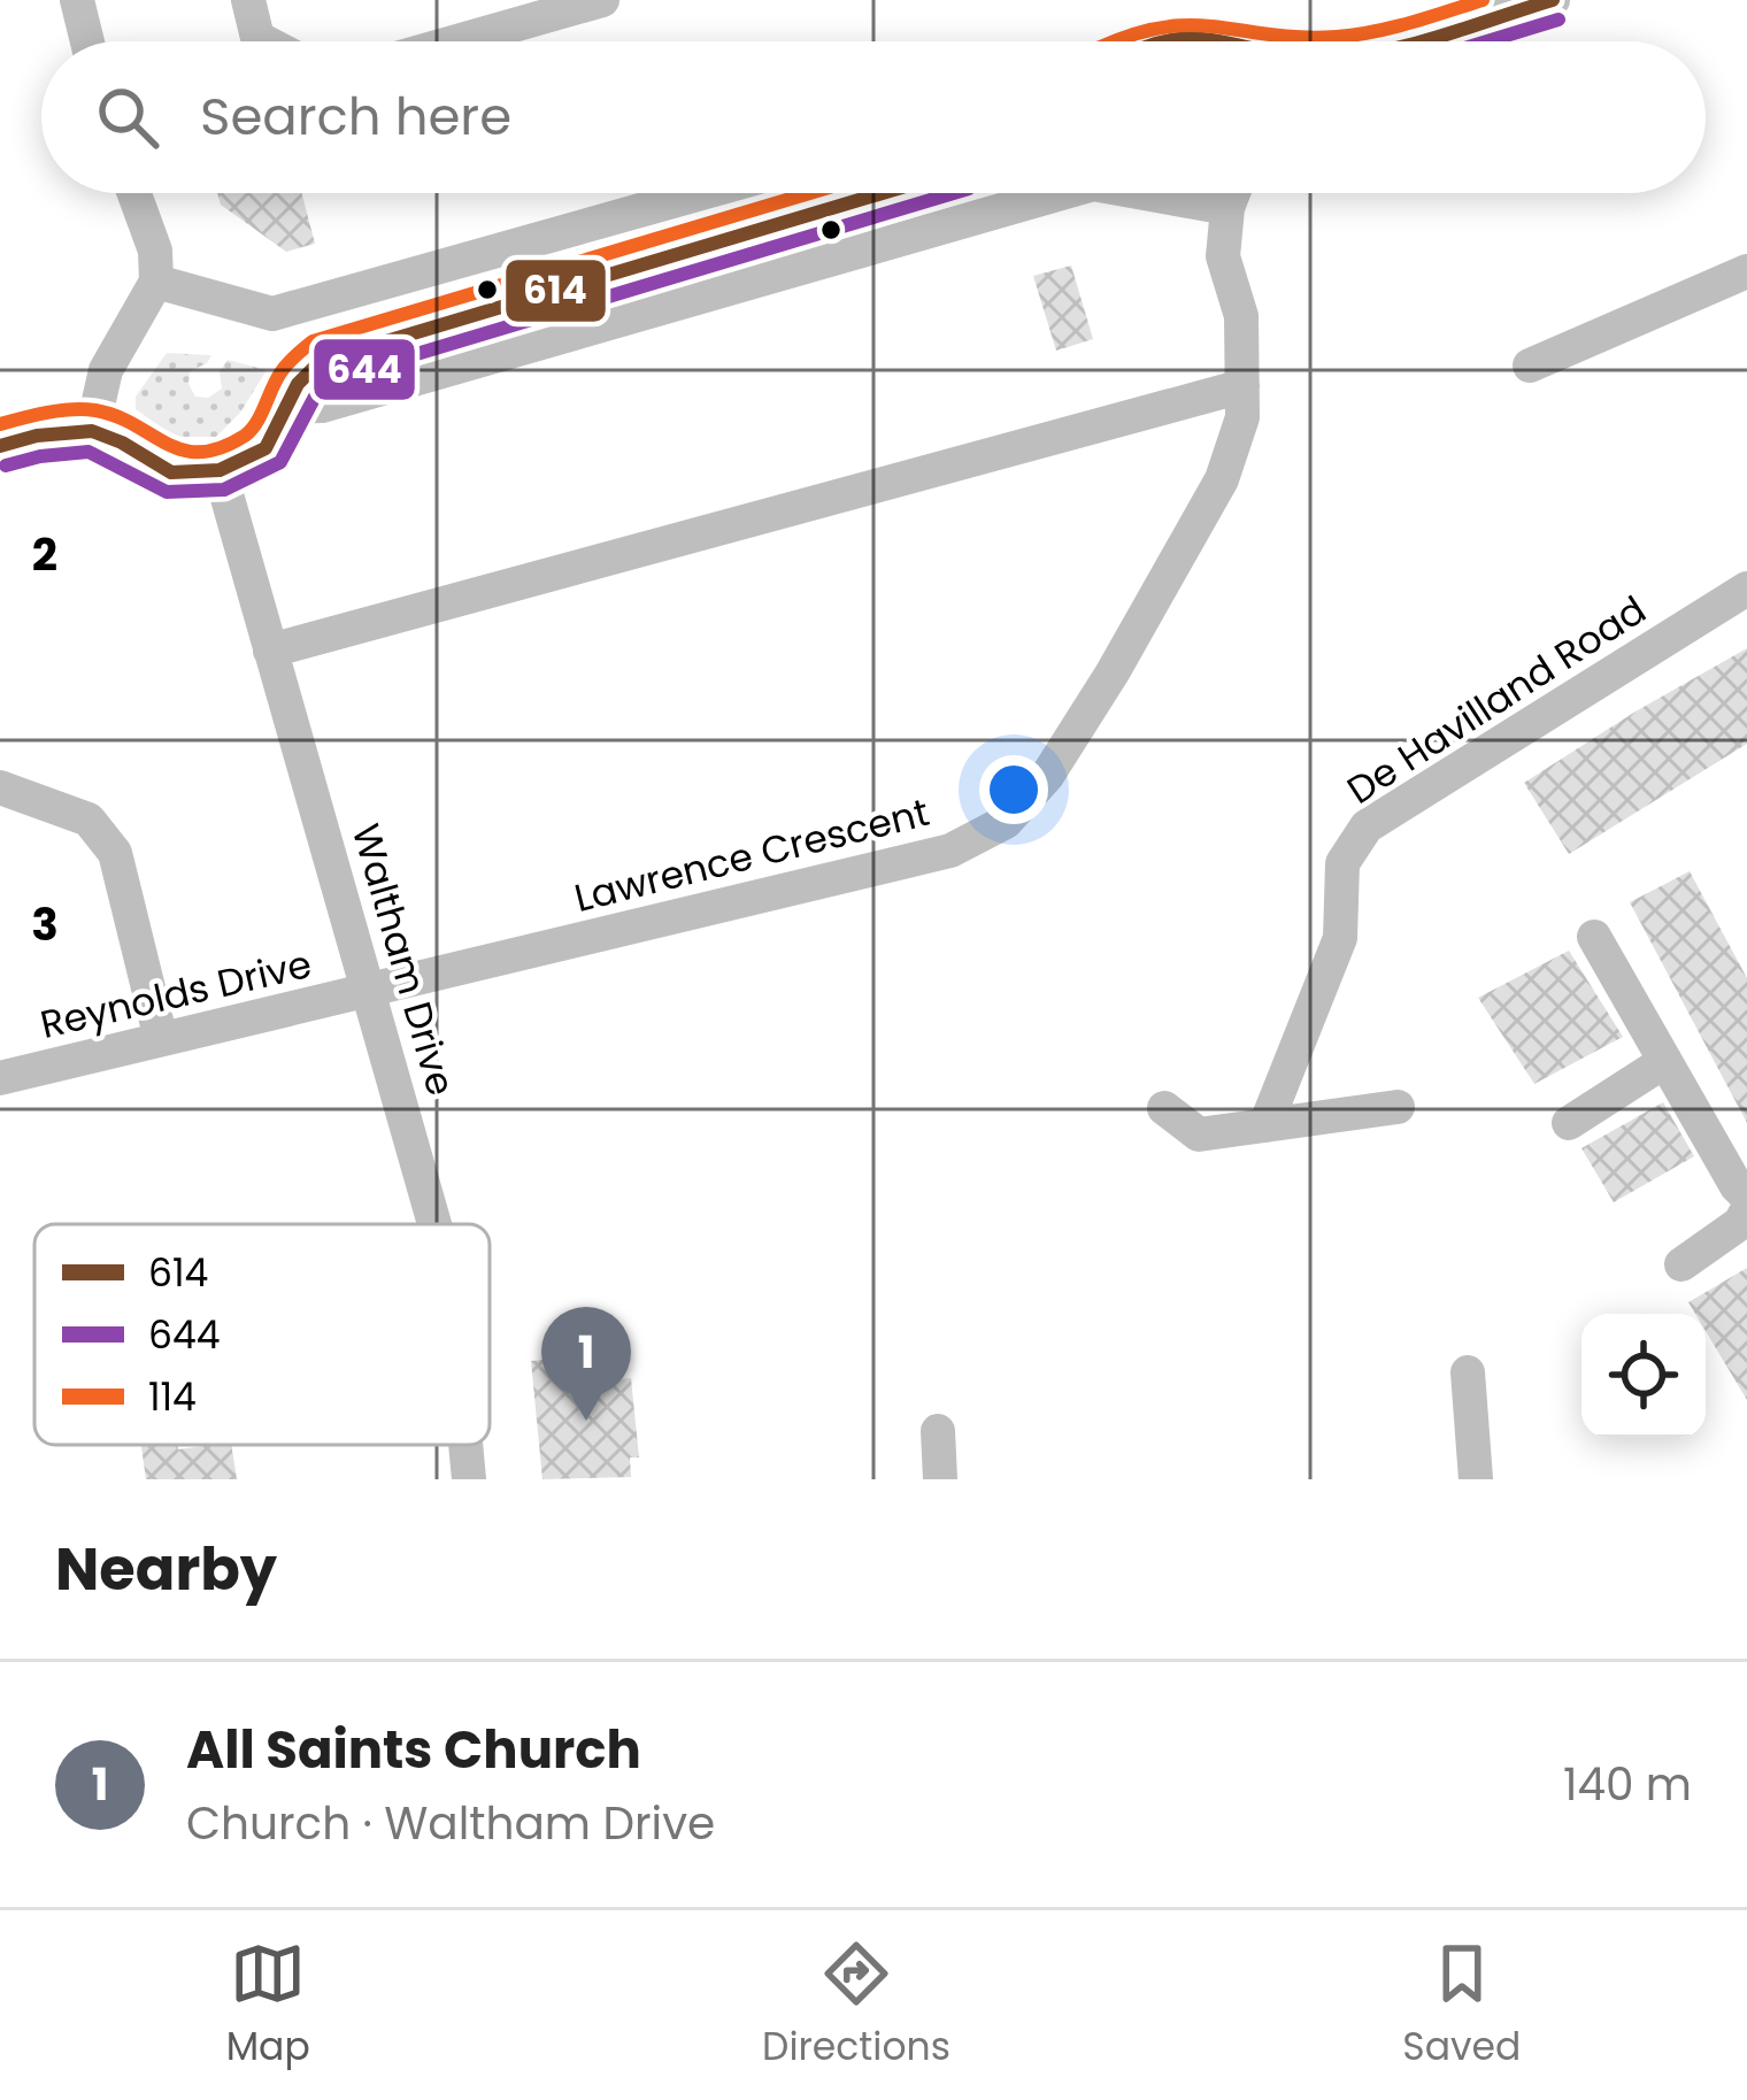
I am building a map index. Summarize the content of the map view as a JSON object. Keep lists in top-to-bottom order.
{
  "streets": {
    "street": [
      "De Havilland Road",
      "Lawrence Crescent",
      "Waltham Drive",
      "Reynolds Drive"
    ]
  },
  "crossings": [
    ["Lawrence Crescent", "Waltham Drive"],
    ["Lawrence Crescent", "Reynolds Drive"],
    ["Waltham Drive", "Reynolds Drive"]
  ],
  "lines": ["transit line 614", "transit line 114", "transit line 644"],
  "legend": ["614", "644", "114"],
  "page": {
    "search": "Search here",
    "pins": "1",
    "heading": "Nearby",
    "list": [
      {
        "mark": "1",
        "name": "All Saints Church",
        "note": "Church · Waltham Drive",
        "value": "140 m"
      }
    ],
    "nav": ["Map", "Directions", "Saved"]
  },
  "grid": {
    "rows": ["2", "3"]
  }
}
